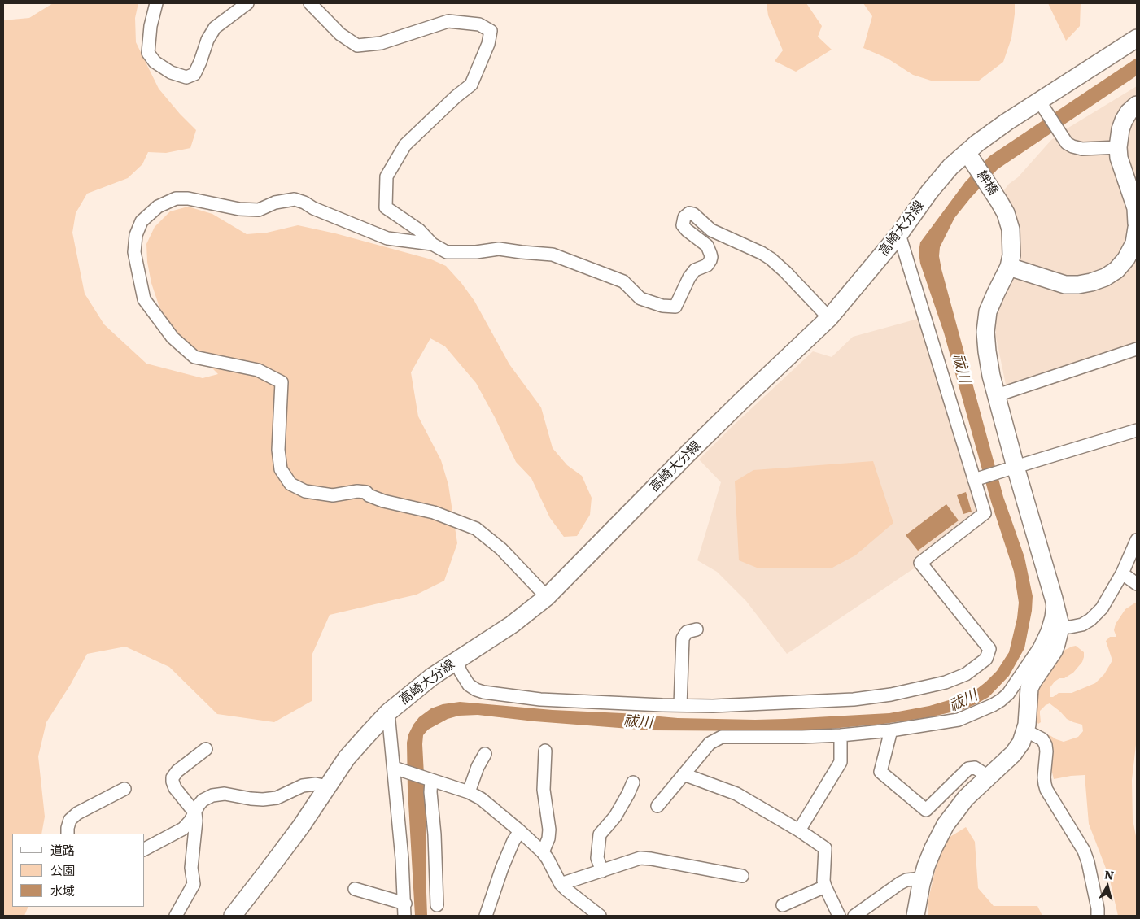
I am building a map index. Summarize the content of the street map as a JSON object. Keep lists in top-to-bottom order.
{
  "streets": {
    "main road": ["絆橋", "高崎大分線"]
  },
  "crossings": [
    ["絆橋", "高崎大分線"]
  ],
  "water": ["祓川"],
  "legend": ["道路", "公園", "水域"],
  "north": "top"
}
